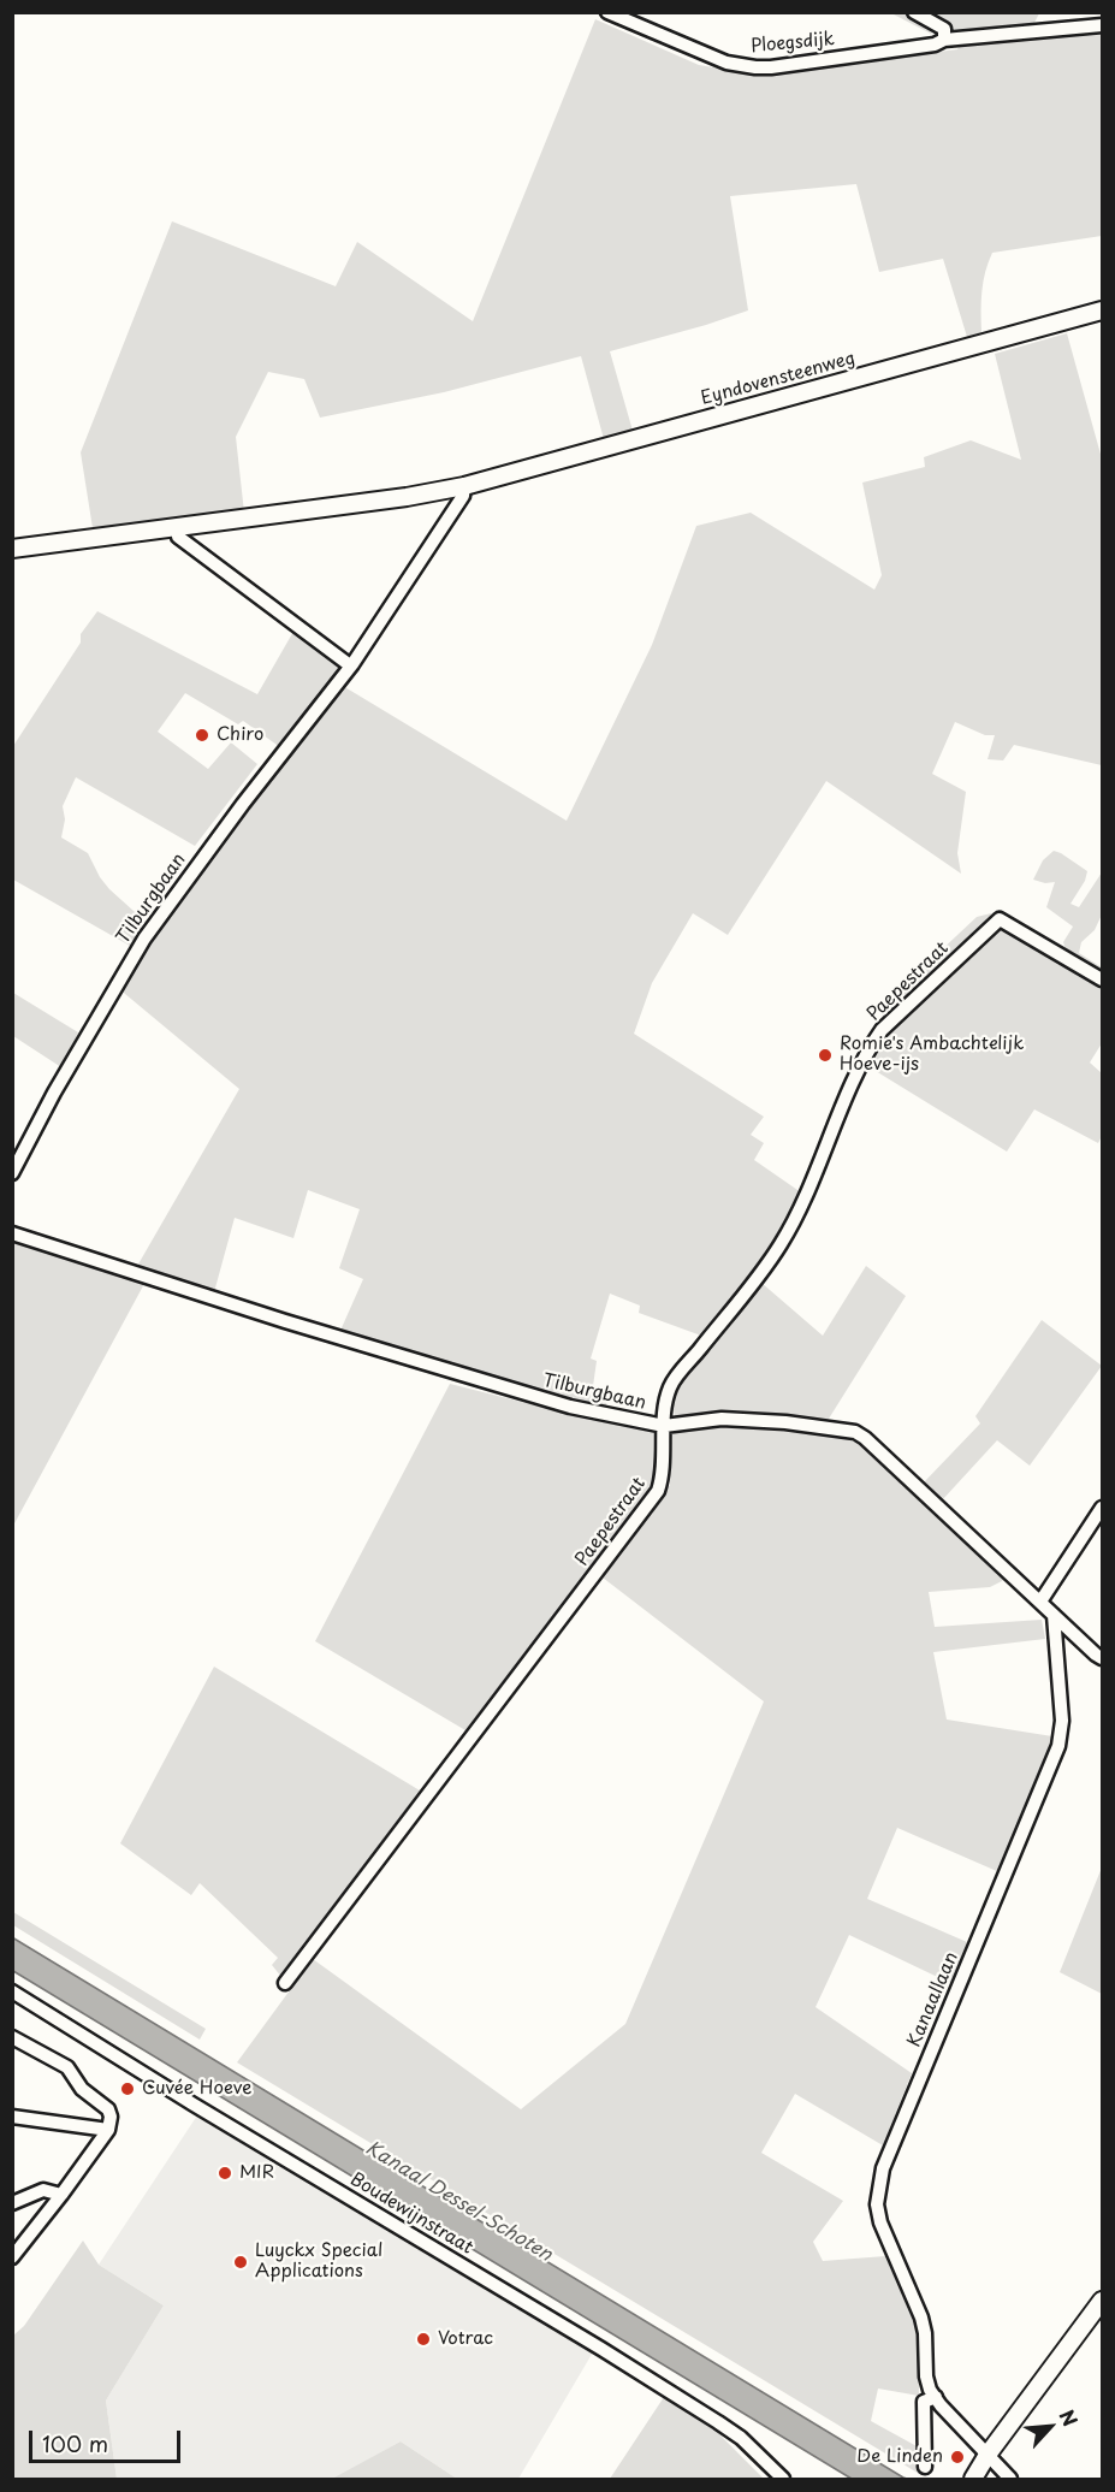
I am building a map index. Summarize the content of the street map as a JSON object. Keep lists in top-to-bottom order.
{
  "streets": {
    "street": [
      "Ploegsdijk",
      "Eyndovensteenweg",
      "Tilburgbaan",
      "Paepestraat",
      "Kanaallaan",
      "Boudewijnstraat"
    ]
  },
  "crossings": [
    ["Tilburgbaan", "Paepestraat"],
    ["Tilburgbaan", "Kanaallaan"]
  ],
  "water": ["Kanaal Dessel-Schoten"],
  "places": [
    "Chiro",
    "Romie's Ambachtelijk Hoeve-ijs",
    "Cuvée Hoeve",
    "MIR",
    "Luyckx Special Applications",
    "Votrac",
    "De Linden"
  ],
  "scale_bar": "100 m",
  "north": "top right"
}
